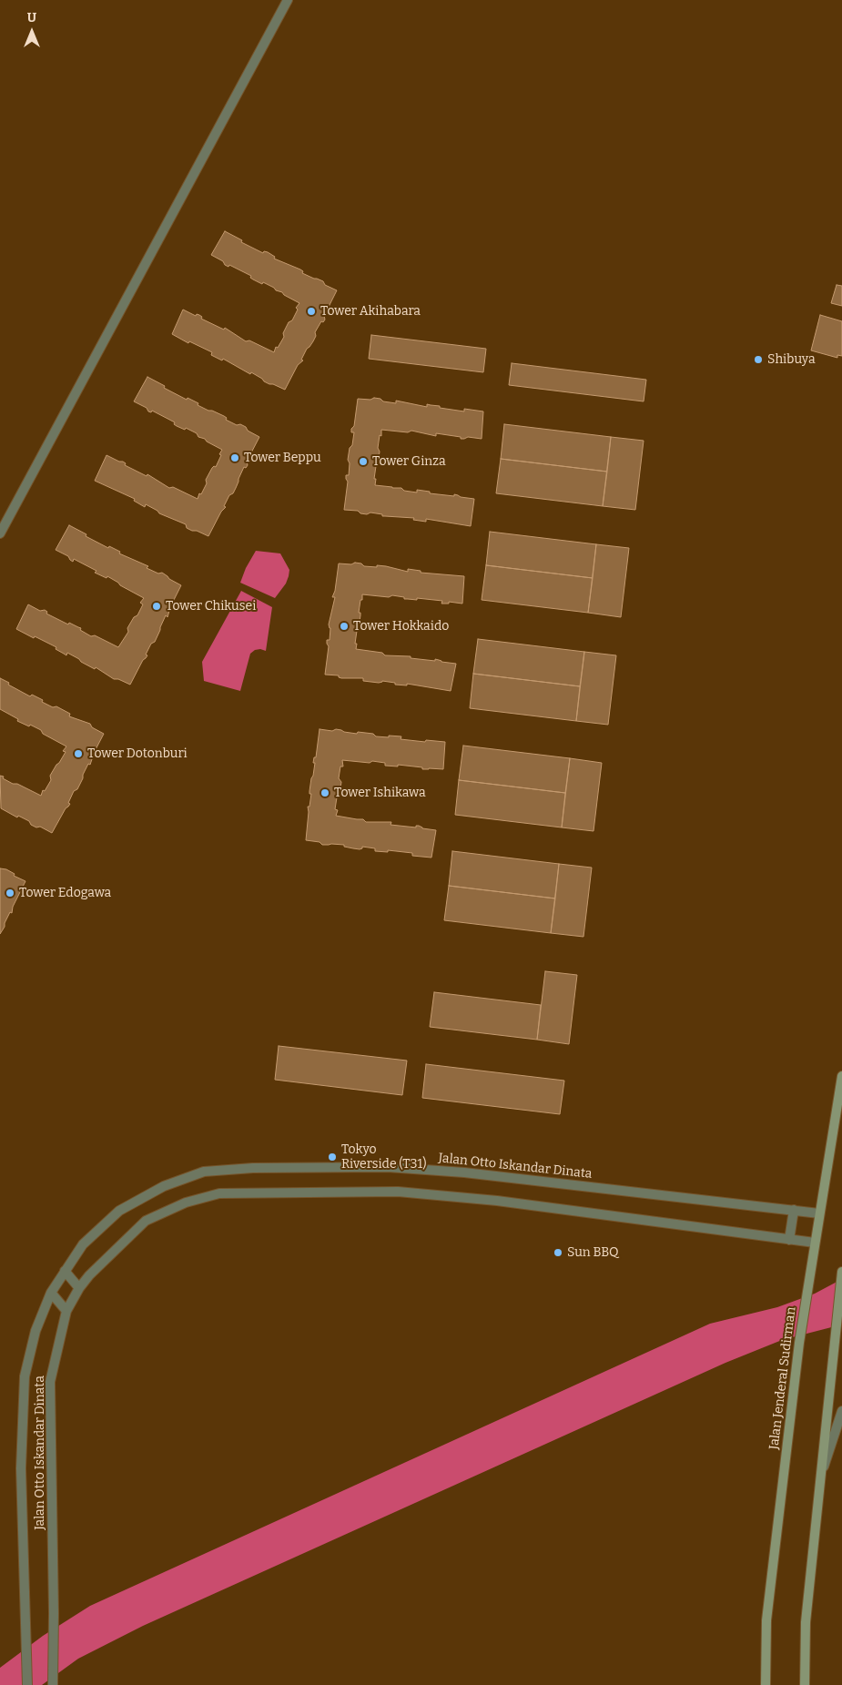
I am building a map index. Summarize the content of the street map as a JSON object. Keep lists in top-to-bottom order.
{
  "streets": {
    "main road": ["Jalan Jenderal Sudirman"],
    "street": ["Jalan Otto Iskandar Dinata"]
  },
  "crossings": [
    ["Jalan Otto Iskandar Dinata", "Jalan Jenderal Sudirman"]
  ],
  "places": [
    "Tower Akihabara",
    "Shibuya",
    "Tower Beppu",
    "Tower Ginza",
    "Tower Chikusei",
    "Tower Hokkaido",
    "Tower Dotonburi",
    "Tower Ishikawa",
    "Tower Edogawa",
    "Tokyo Riverside (T31)",
    "Sun BBQ"
  ],
  "north": "top"
}
